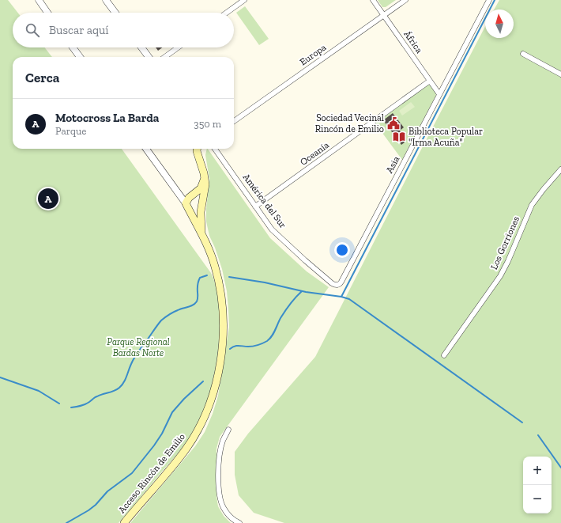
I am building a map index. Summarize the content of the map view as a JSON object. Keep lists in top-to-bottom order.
{
  "streets": {
    "main road": ["Acceso Rincón de Emilio"],
    "street": [
      "África",
      "Europa",
      "Oceanía",
      "Asia",
      "América del Sur",
      "Los Gorriones"
    ]
  },
  "crossings": [
    ["África", "Europa"],
    ["África", "Oceanía"],
    ["África", "Asia"],
    ["Oceanía", "América del Sur"],
    ["Asia", "América del Sur"]
  ],
  "parks": ["Parque Regional Bardas Norte"],
  "places": {
    "public building": ["Sociedad Vecinal Rincón de Emilio"],
    "library": ["Biblioteca Popular \"Irma Acuña\""]
  },
  "north": "top",
  "page": {
    "search": "Buscar aquí",
    "heading": "Cerca",
    "list": [
      {
        "mark": "A",
        "name": "Motocross La Barda",
        "note": "Parque",
        "value": "350 m"
      }
    ],
    "pins": "A",
    "map_buttons": ["+", "−"]
  }
}
